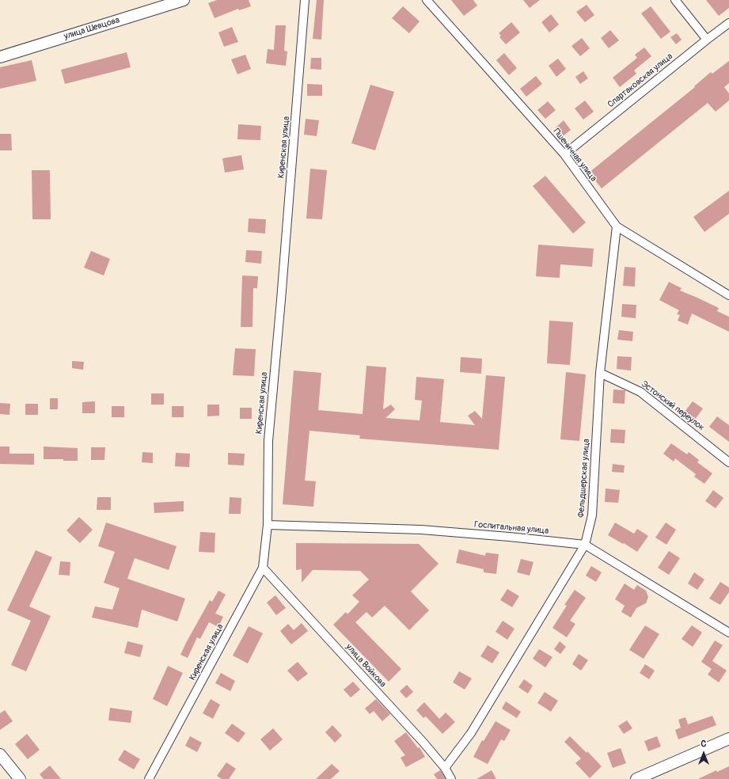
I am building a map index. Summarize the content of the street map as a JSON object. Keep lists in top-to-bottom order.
{
  "streets": {
    "main road": ["улица Шевцова"],
    "street": [
      "Спартаковская улица",
      "Киренская улица",
      "Пшеничная улица",
      "Эстонский переулок",
      "Фельдшерская улица",
      "Госпитальная улица",
      "улица Войкова"
    ]
  },
  "crossings": [
    ["Спартаковская улица", "Пшеничная улица"],
    ["Киренская улица", "Госпитальная улица"],
    ["Киренская улица", "улица Войкова"],
    ["Пшеничная улица", "Фельдшерская улица"],
    ["Эстонский переулок", "Фельдшерская улица"],
    ["Фельдшерская улица", "Госпитальная улица"],
    ["Фельдшерская улица", "улица Войкова"]
  ],
  "north": "top"
}
